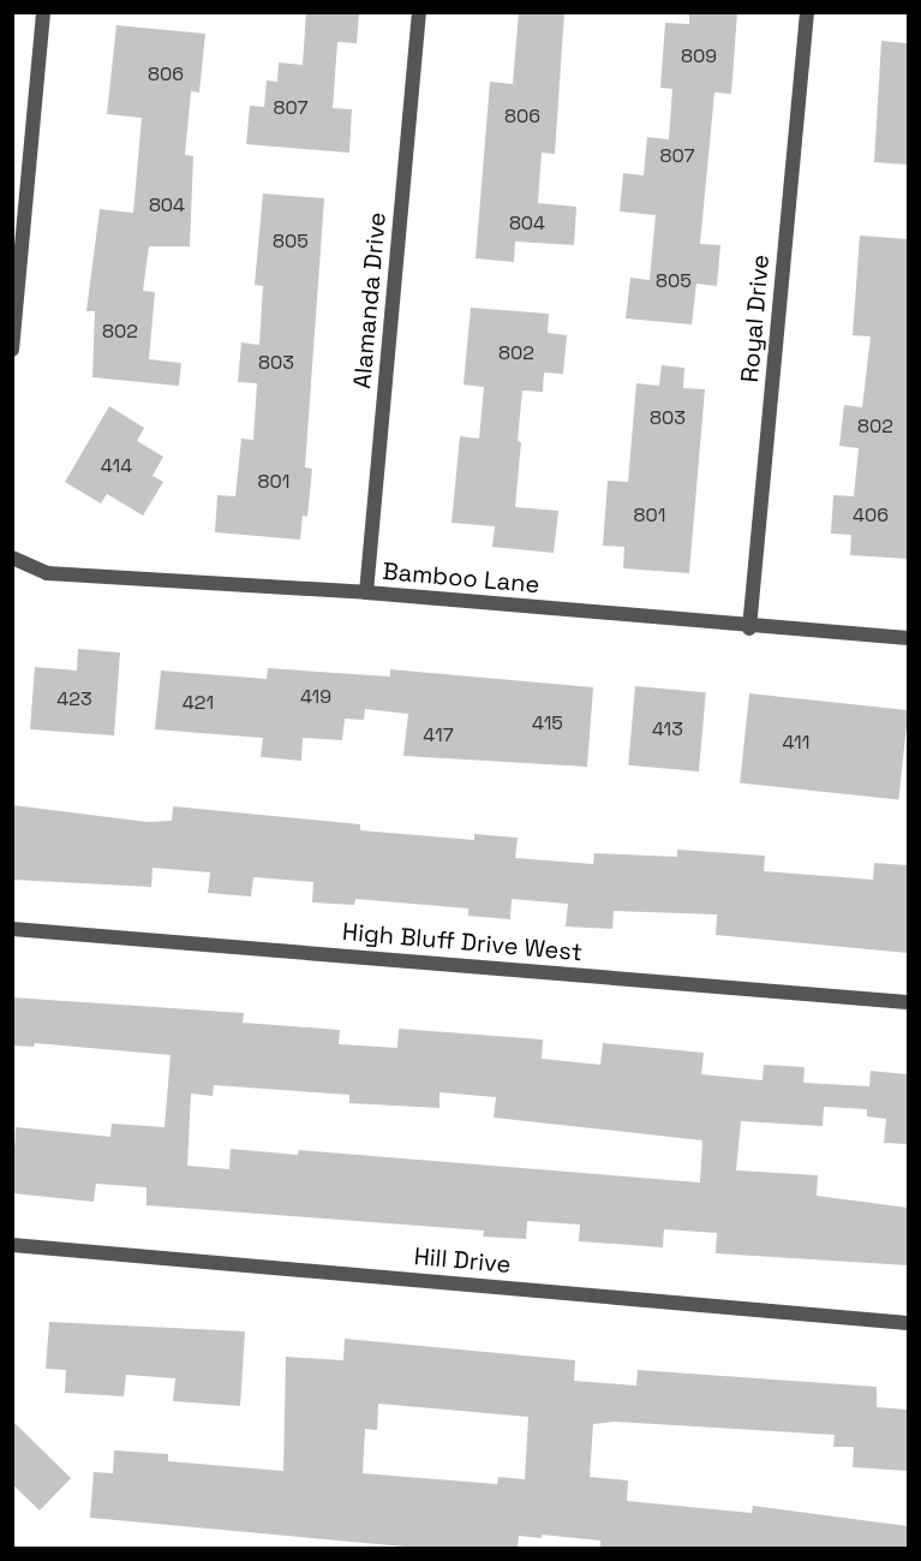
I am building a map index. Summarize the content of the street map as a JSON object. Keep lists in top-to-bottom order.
{
  "streets": {
    "street": [
      "Alamanda Drive",
      "Royal Drive",
      "Bamboo Lane",
      "High Bluff Drive West",
      "Hill Drive"
    ]
  },
  "crossings": [
    ["Alamanda Drive", "Bamboo Lane"],
    ["Royal Drive", "Bamboo Lane"]
  ],
  "house_numbers": [
    "809",
    "806",
    "807",
    "806",
    "807",
    "804",
    "804",
    "805",
    "805",
    "802",
    "802",
    "803",
    "803",
    "802",
    "414",
    "801",
    "801",
    "406",
    "419",
    "423",
    "421",
    "415",
    "413",
    "417",
    "411"
  ]
}
